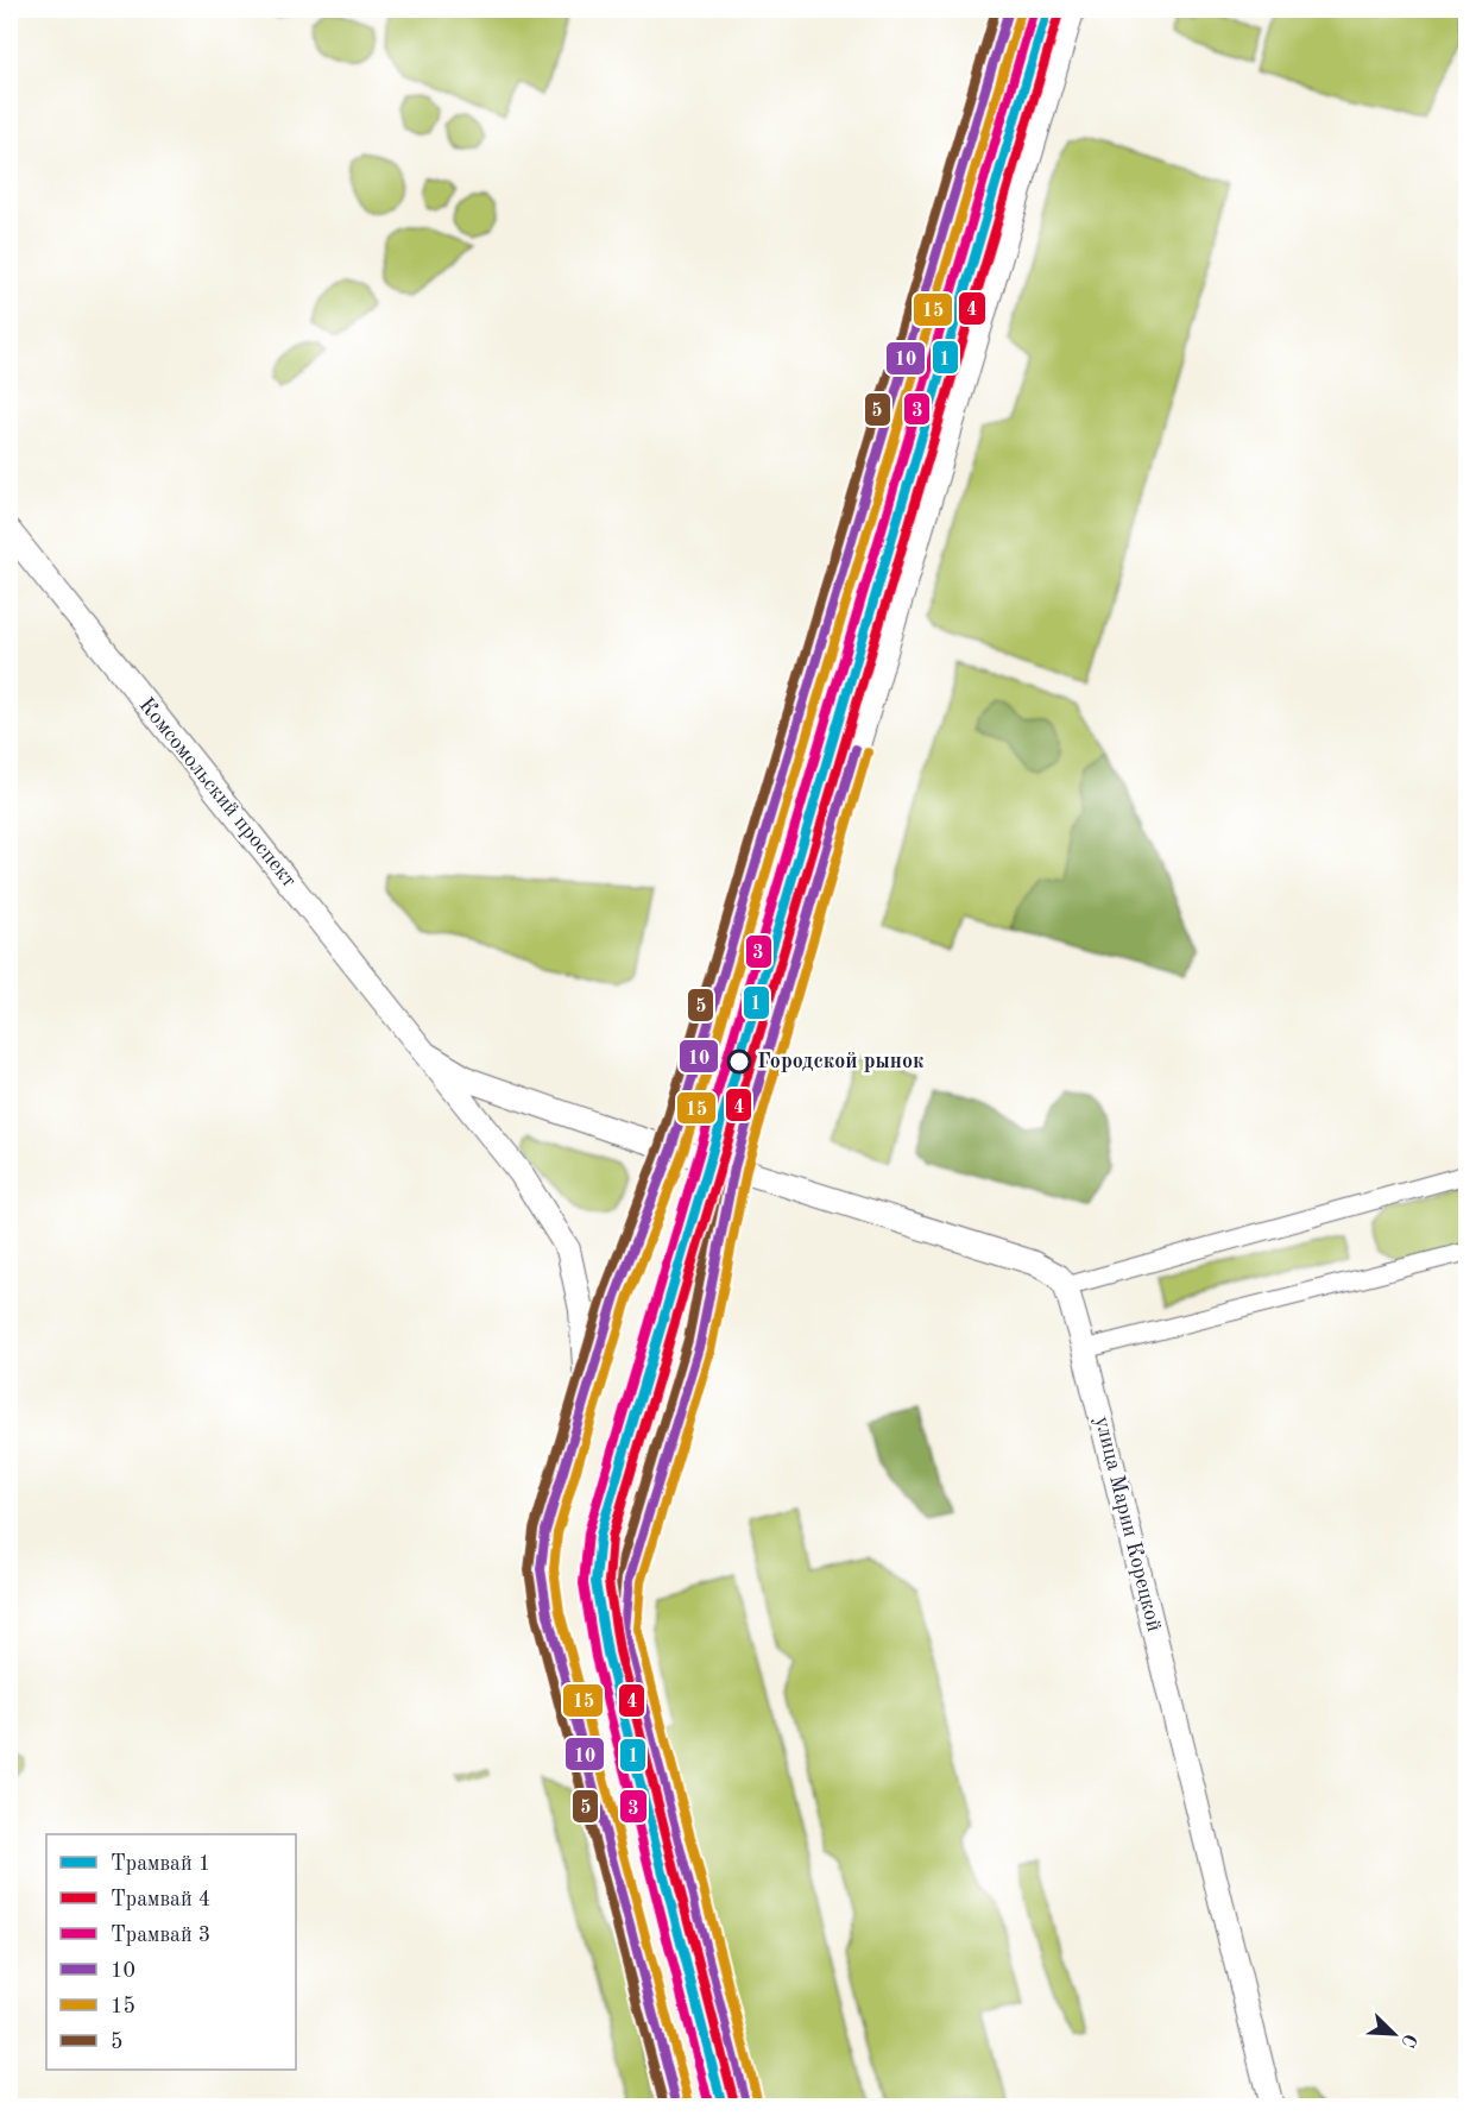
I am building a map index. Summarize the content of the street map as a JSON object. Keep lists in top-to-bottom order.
{
  "streets": {
    "street": ["Комсомольский проспект", "улица Марии Корецкой"]
  },
  "places": ["Городской рынок"],
  "lines": [
    "tram line 1",
    "tram line 3",
    "transit line 10",
    "transit line 5",
    "tram line 4",
    "transit line 15"
  ],
  "legend": [
    "Трамвай 1",
    "Трамвай 4",
    "Трамвай 3",
    "10",
    "15",
    "5"
  ],
  "north": "bottom right"
}
